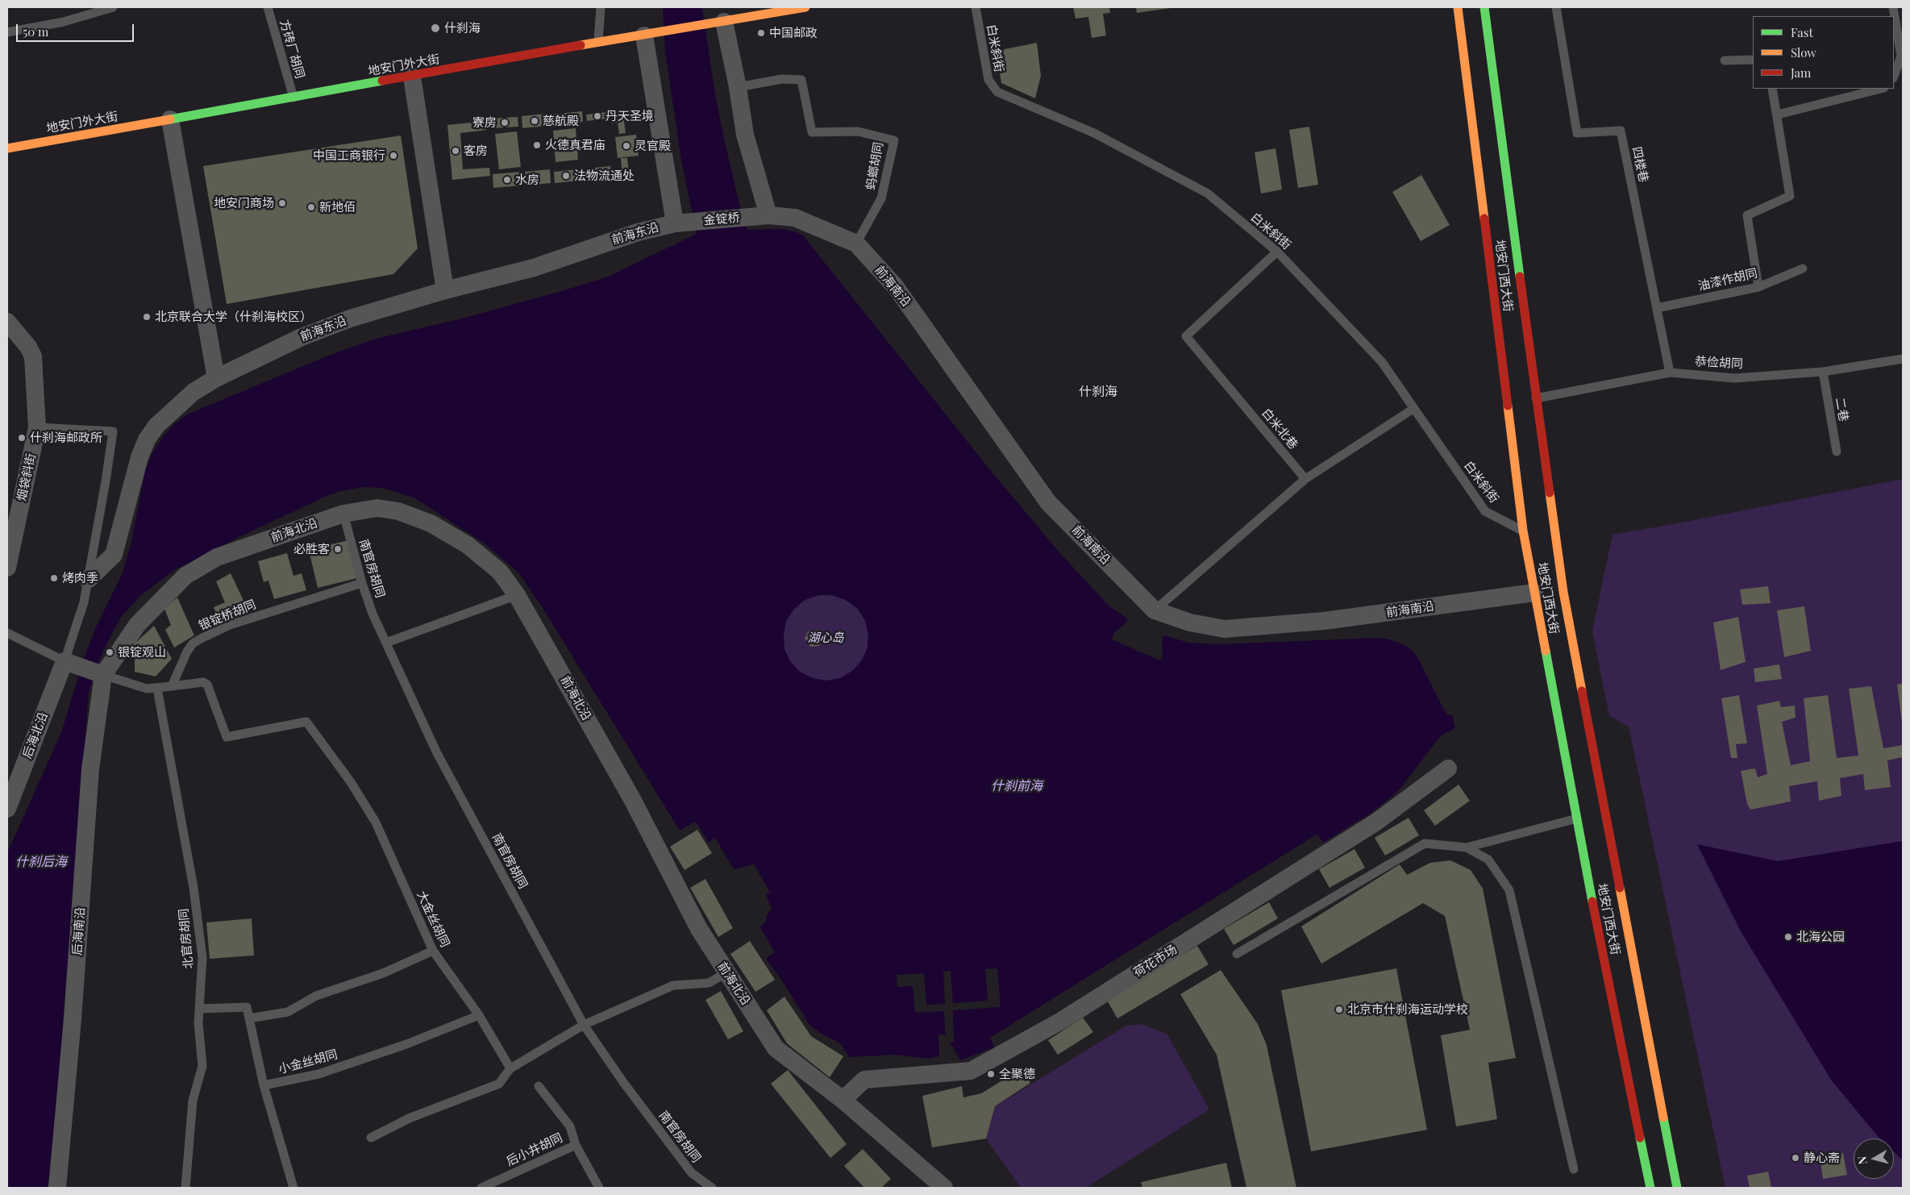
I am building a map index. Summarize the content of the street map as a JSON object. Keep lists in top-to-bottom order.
{
  "streets": {
    "main road": ["地安门外大街", "地安门西大街"],
    "street": [
      "金锭桥",
      "前海东沿",
      "前海南沿",
      "烟袋斜街",
      "前海北沿",
      "后海北沿",
      "后海南沿",
      "荷花市场"
    ],
    "lane": [
      "白米斜街",
      "方砖厂胡同",
      "四楼巷",
      "蚂螂胡同",
      "油漆作胡同",
      "恭俭胡同",
      "二巷",
      "白米北巷",
      "南官房胡同",
      "银锭桥胡同",
      "大金丝胡同",
      "北官房胡同",
      "小金丝胡同",
      "后小井胡同"
    ]
  },
  "crossings": [
    ["白米斜街", "地安门西大街"],
    ["白米斜街", "白米北巷"],
    ["方砖厂胡同", "地安门外大街"],
    ["四楼巷", "油漆作胡同"],
    ["四楼巷", "恭俭胡同"],
    ["蚂螂胡同", "前海南沿"],
    ["金锭桥", "前海东沿"],
    ["金锭桥", "前海南沿"],
    ["地安门西大街", "前海南沿"],
    ["地安门西大街", "恭俭胡同"],
    ["恭俭胡同", "二巷"],
    ["前海北沿", "南官房胡同"],
    ["前海北沿", "后海南沿"],
    ["前海北沿", "荷花市场"],
    ["南官房胡同", "银锭桥胡同"],
    ["银锭桥胡同", "大金丝胡同"],
    ["大金丝胡同", "小金丝胡同"]
  ],
  "districts": ["什刹海"],
  "water": ["什刹前海", "什刹后海"],
  "parks": ["湖心岛"],
  "places": [
    "什刹海",
    "中国邮政",
    "丹天圣境",
    "慈航殿",
    "寮房",
    "火德真君庙",
    "灵官殿",
    "客房",
    "中国工商银行",
    "法物流通处",
    "水房",
    "地安门商场",
    "新地佰",
    "北京联合大学（什刹海校区）",
    "什刹海邮政所",
    "必胜客",
    "烤肉季",
    "银锭观山",
    "北海公园",
    "北京市什刹海运动学校",
    "全聚德",
    "静心斋"
  ],
  "legend": ["Fast", "Slow", "Jam"],
  "scale_bar": "50 m",
  "north": "left"
}
